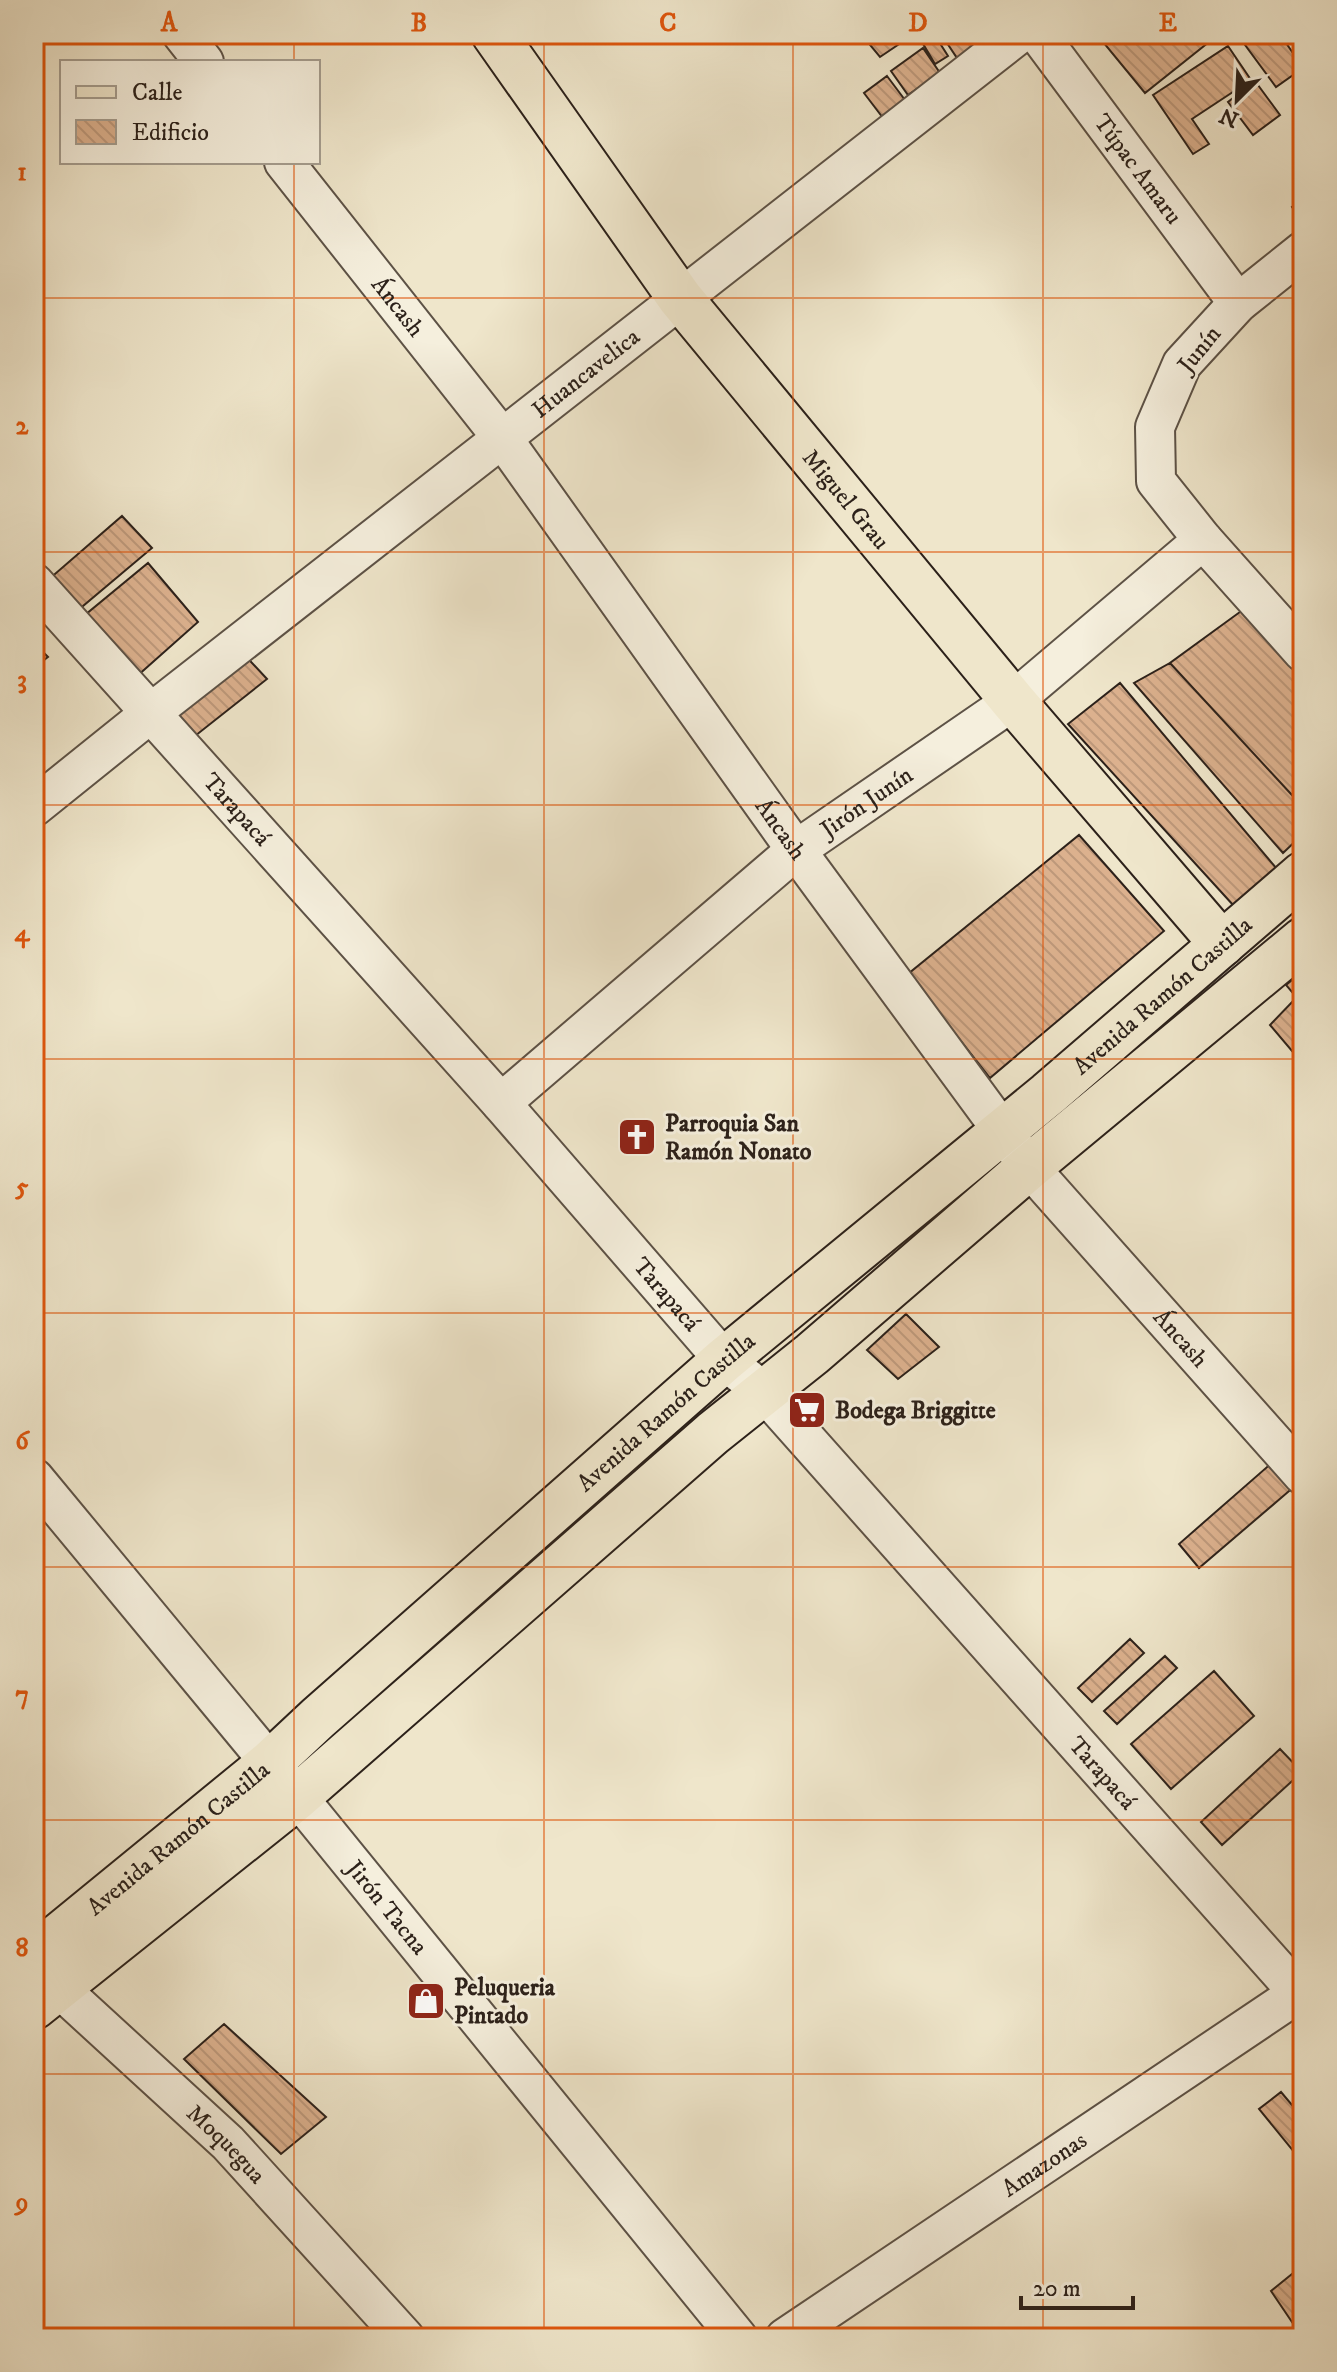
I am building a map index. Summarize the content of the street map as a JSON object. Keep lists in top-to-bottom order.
{
  "streets": {
    "main road": ["Miguel Grau", "Avenida Ramón Castilla"],
    "street": [
      "Túpac Amaru",
      "Áncash",
      "Junín",
      "Huancavelica",
      "Jirón Junín",
      "Tarapacá",
      "Jirón Tacna",
      "Moquegua",
      "Amazonas"
    ]
  },
  "crossings": [
    ["Túpac Amaru", "Junín"],
    ["Áncash", "Huancavelica"],
    ["Áncash", "Jirón Junín"],
    ["Áncash", "Avenida Ramón Castilla"],
    ["Junín", "Jirón Junín"],
    ["Huancavelica", "Miguel Grau"],
    ["Huancavelica", "Tarapacá"],
    ["Miguel Grau", "Jirón Junín"],
    ["Miguel Grau", "Avenida Ramón Castilla"],
    ["Jirón Junín", "Tarapacá"],
    ["Tarapacá", "Avenida Ramón Castilla"],
    ["Tarapacá", "Amazonas"],
    ["Avenida Ramón Castilla", "Jirón Tacna"],
    ["Avenida Ramón Castilla", "Moquegua"]
  ],
  "places": {
    "church": ["Parroquia San Ramón Nonato"],
    "supermarket": ["Bodega Briggitte"],
    "shop": ["Peluqueria Pintado"]
  },
  "legend": ["Calle", "Edificio"],
  "scale_bar": "20 m",
  "north": "bottom left",
  "grid": {
    "columns": [
      "A",
      "B",
      "C",
      "D",
      "E"
    ],
    "rows": [
      "1",
      "2",
      "3",
      "4",
      "5",
      "6",
      "7",
      "8",
      "9"
    ]
  }
}
